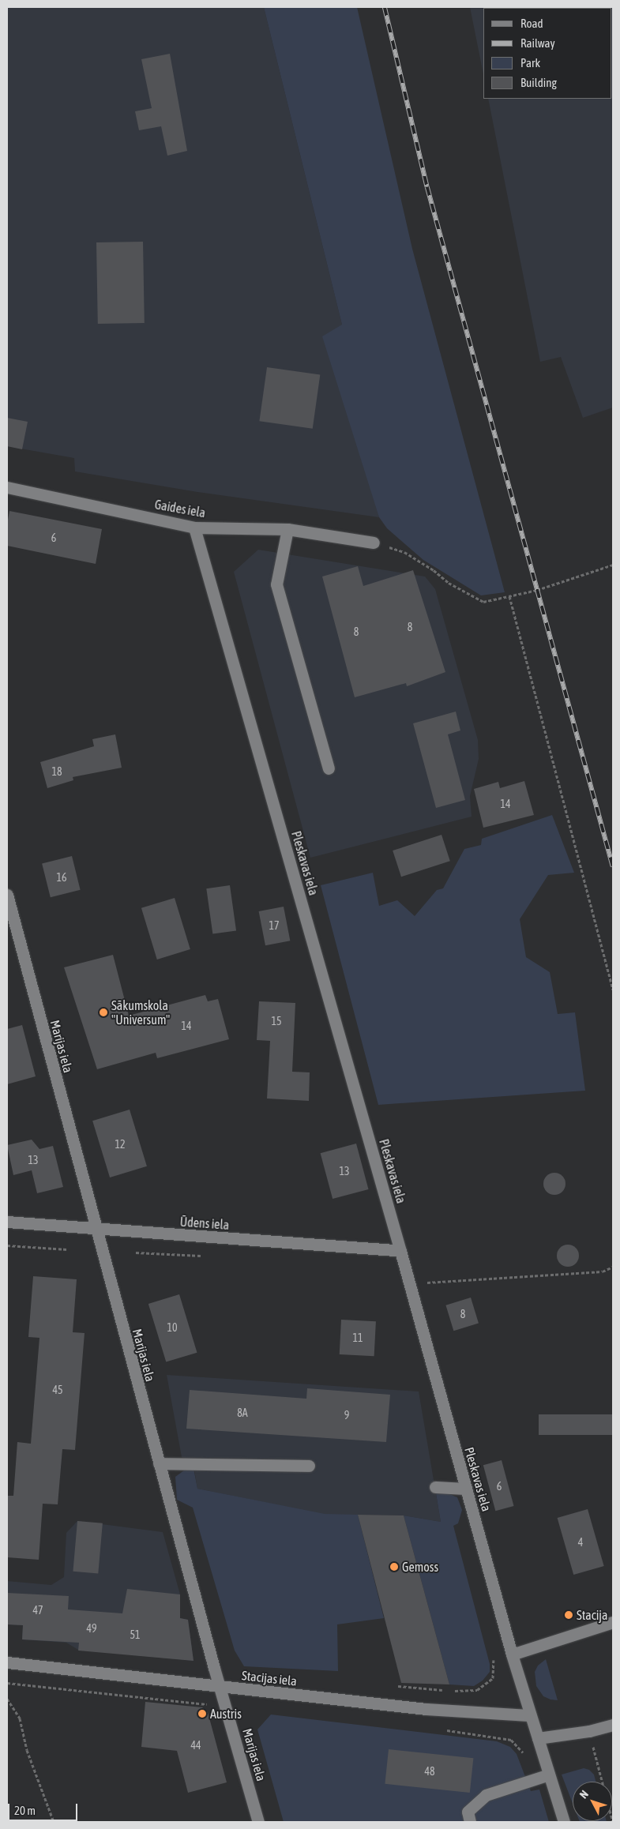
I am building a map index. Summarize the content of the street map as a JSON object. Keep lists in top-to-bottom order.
{
  "streets": {
    "street": [
      "Gaides iela",
      "Pleskavas iela",
      "Marijas iela",
      "Ūdens iela",
      "Stacijas iela"
    ]
  },
  "crossings": [
    ["Gaides iela", "Pleskavas iela"],
    ["Pleskavas iela", "Ūdens iela"],
    ["Pleskavas iela", "Stacijas iela"],
    ["Marijas iela", "Ūdens iela"],
    ["Marijas iela", "Stacijas iela"]
  ],
  "places": [
    "Sākumskola \"Universum\"",
    "Gemoss",
    "Stacija",
    "Austris"
  ],
  "house_numbers": [
    "6",
    "8",
    "8",
    "18",
    "14",
    "16",
    "17",
    "15",
    "14",
    "12",
    "13",
    "13",
    "8",
    "10",
    "11",
    "45",
    "8A",
    "9",
    "6",
    "4",
    "47",
    "49",
    "51",
    "44",
    "48"
  ],
  "legend": [
    "Road",
    "Railway",
    "Park",
    "Building"
  ],
  "scale_bar": "20 m",
  "north": "top left"
}
